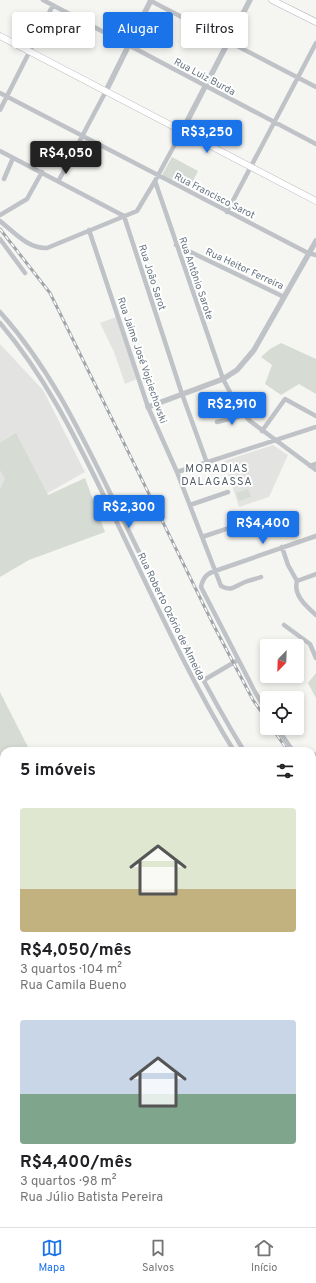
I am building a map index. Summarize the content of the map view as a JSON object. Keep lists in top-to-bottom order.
{
  "streets": {
    "street": [
      "Rua Luiz Burda",
      "Rua Francisco Sarot",
      "Rua Heitor Ferreira",
      "Rua João Sarot",
      "Rua Antônio Sarote",
      "Rua Jaime José Vojciechovski",
      "Rua Roberto Ozório de Almeida"
    ]
  },
  "crossings": [
    ["Rua Heitor Ferreira", "Rua Antônio Sarote"]
  ],
  "districts": ["MORADIAS DALAGASSA"],
  "north": "bottom left",
  "page": {
    "chip": ["Comprar", "Alugar", "Filtros"],
    "price": [
      "R$3,250",
      "R$4,050",
      "R$2,910",
      "R$2,300",
      "R$4,400"
    ],
    "heading": "5 imóveis",
    "list": [
      {
        "name": "R$4,050/mês",
        "note": "3 quartos · 104 m² · Rua Camila Bueno"
      },
      {
        "name": "R$4,400/mês",
        "note": "3 quartos · 98 m² · Rua Júlio Batista Pereira"
      }
    ],
    "tabs": ["Mapa", "Salvos", "Início"]
  }
}
